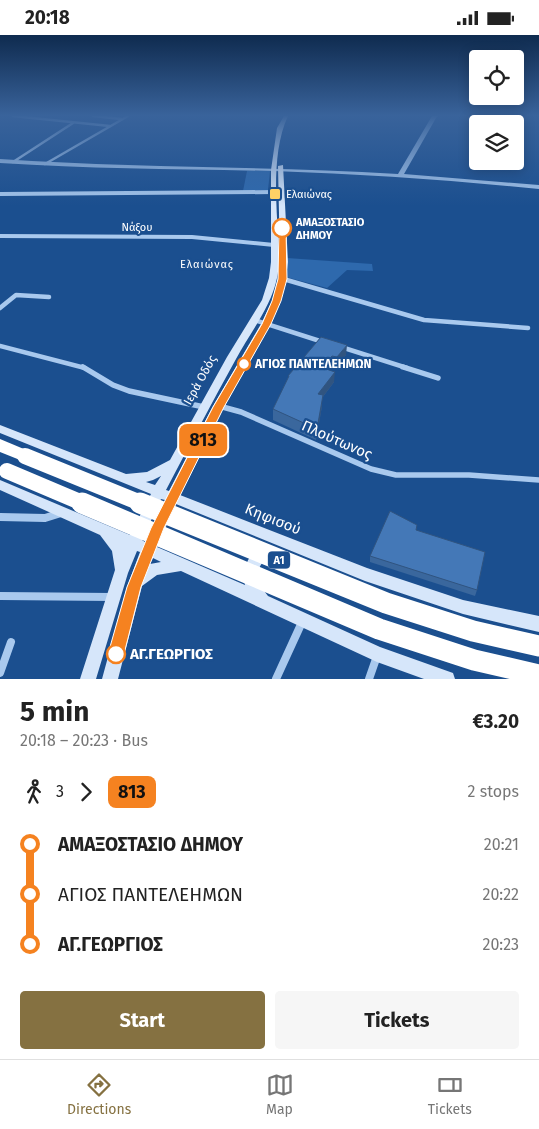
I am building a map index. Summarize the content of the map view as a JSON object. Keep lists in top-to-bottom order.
{
  "streets": {
    "highway": ["Α1"],
    "main road": ["Ιερά Οδός", "Κηφισού"],
    "street": ["Νάξου", "Πλούτωνος"]
  },
  "crossings": [
    ["Νάξου", "Ιερά Οδός"],
    ["Ιερά Οδός", "Πλούτωνος"],
    ["Ιερά Οδός", "Κηφισού"]
  ],
  "districts": ["Ελαιώνας"],
  "places": {
    "transit": ["Ελαιώνας"],
    "other": ["ΑΜΑΞΟΣΤΑΣΙΟ ΔΗΜΟΥ", "ΑΓΙΟΣ ΠΑΝΤΕΛΕΗΜΩΝ", "ΑΓ.ΓΕΩΡΓΙΟΣ"]
  },
  "lines": ["bus line 813"],
  "page": {
    "status": "20:18",
    "on_map": "813",
    "heading": ["5 min", "20:18 – 20:23 · Bus", "€3.20"],
    "legs": ["3", "813", "2 stops"],
    "list": [
      {
        "name": "ΑΜΑΞΟΣΤΑΣΙΟ ΔΗΜΟΥ",
        "value": "20:21"
      },
      {
        "name": "ΑΓΙΟΣ ΠΑΝΤΕΛΕΗΜΩΝ",
        "value": "20:22"
      },
      {
        "name": "ΑΓ.ΓΕΩΡΓΙΟΣ",
        "value": "20:23"
      }
    ],
    "buttons": ["Start", "Tickets"],
    "tabs": ["Directions", "Map", "Tickets"]
  }
}
